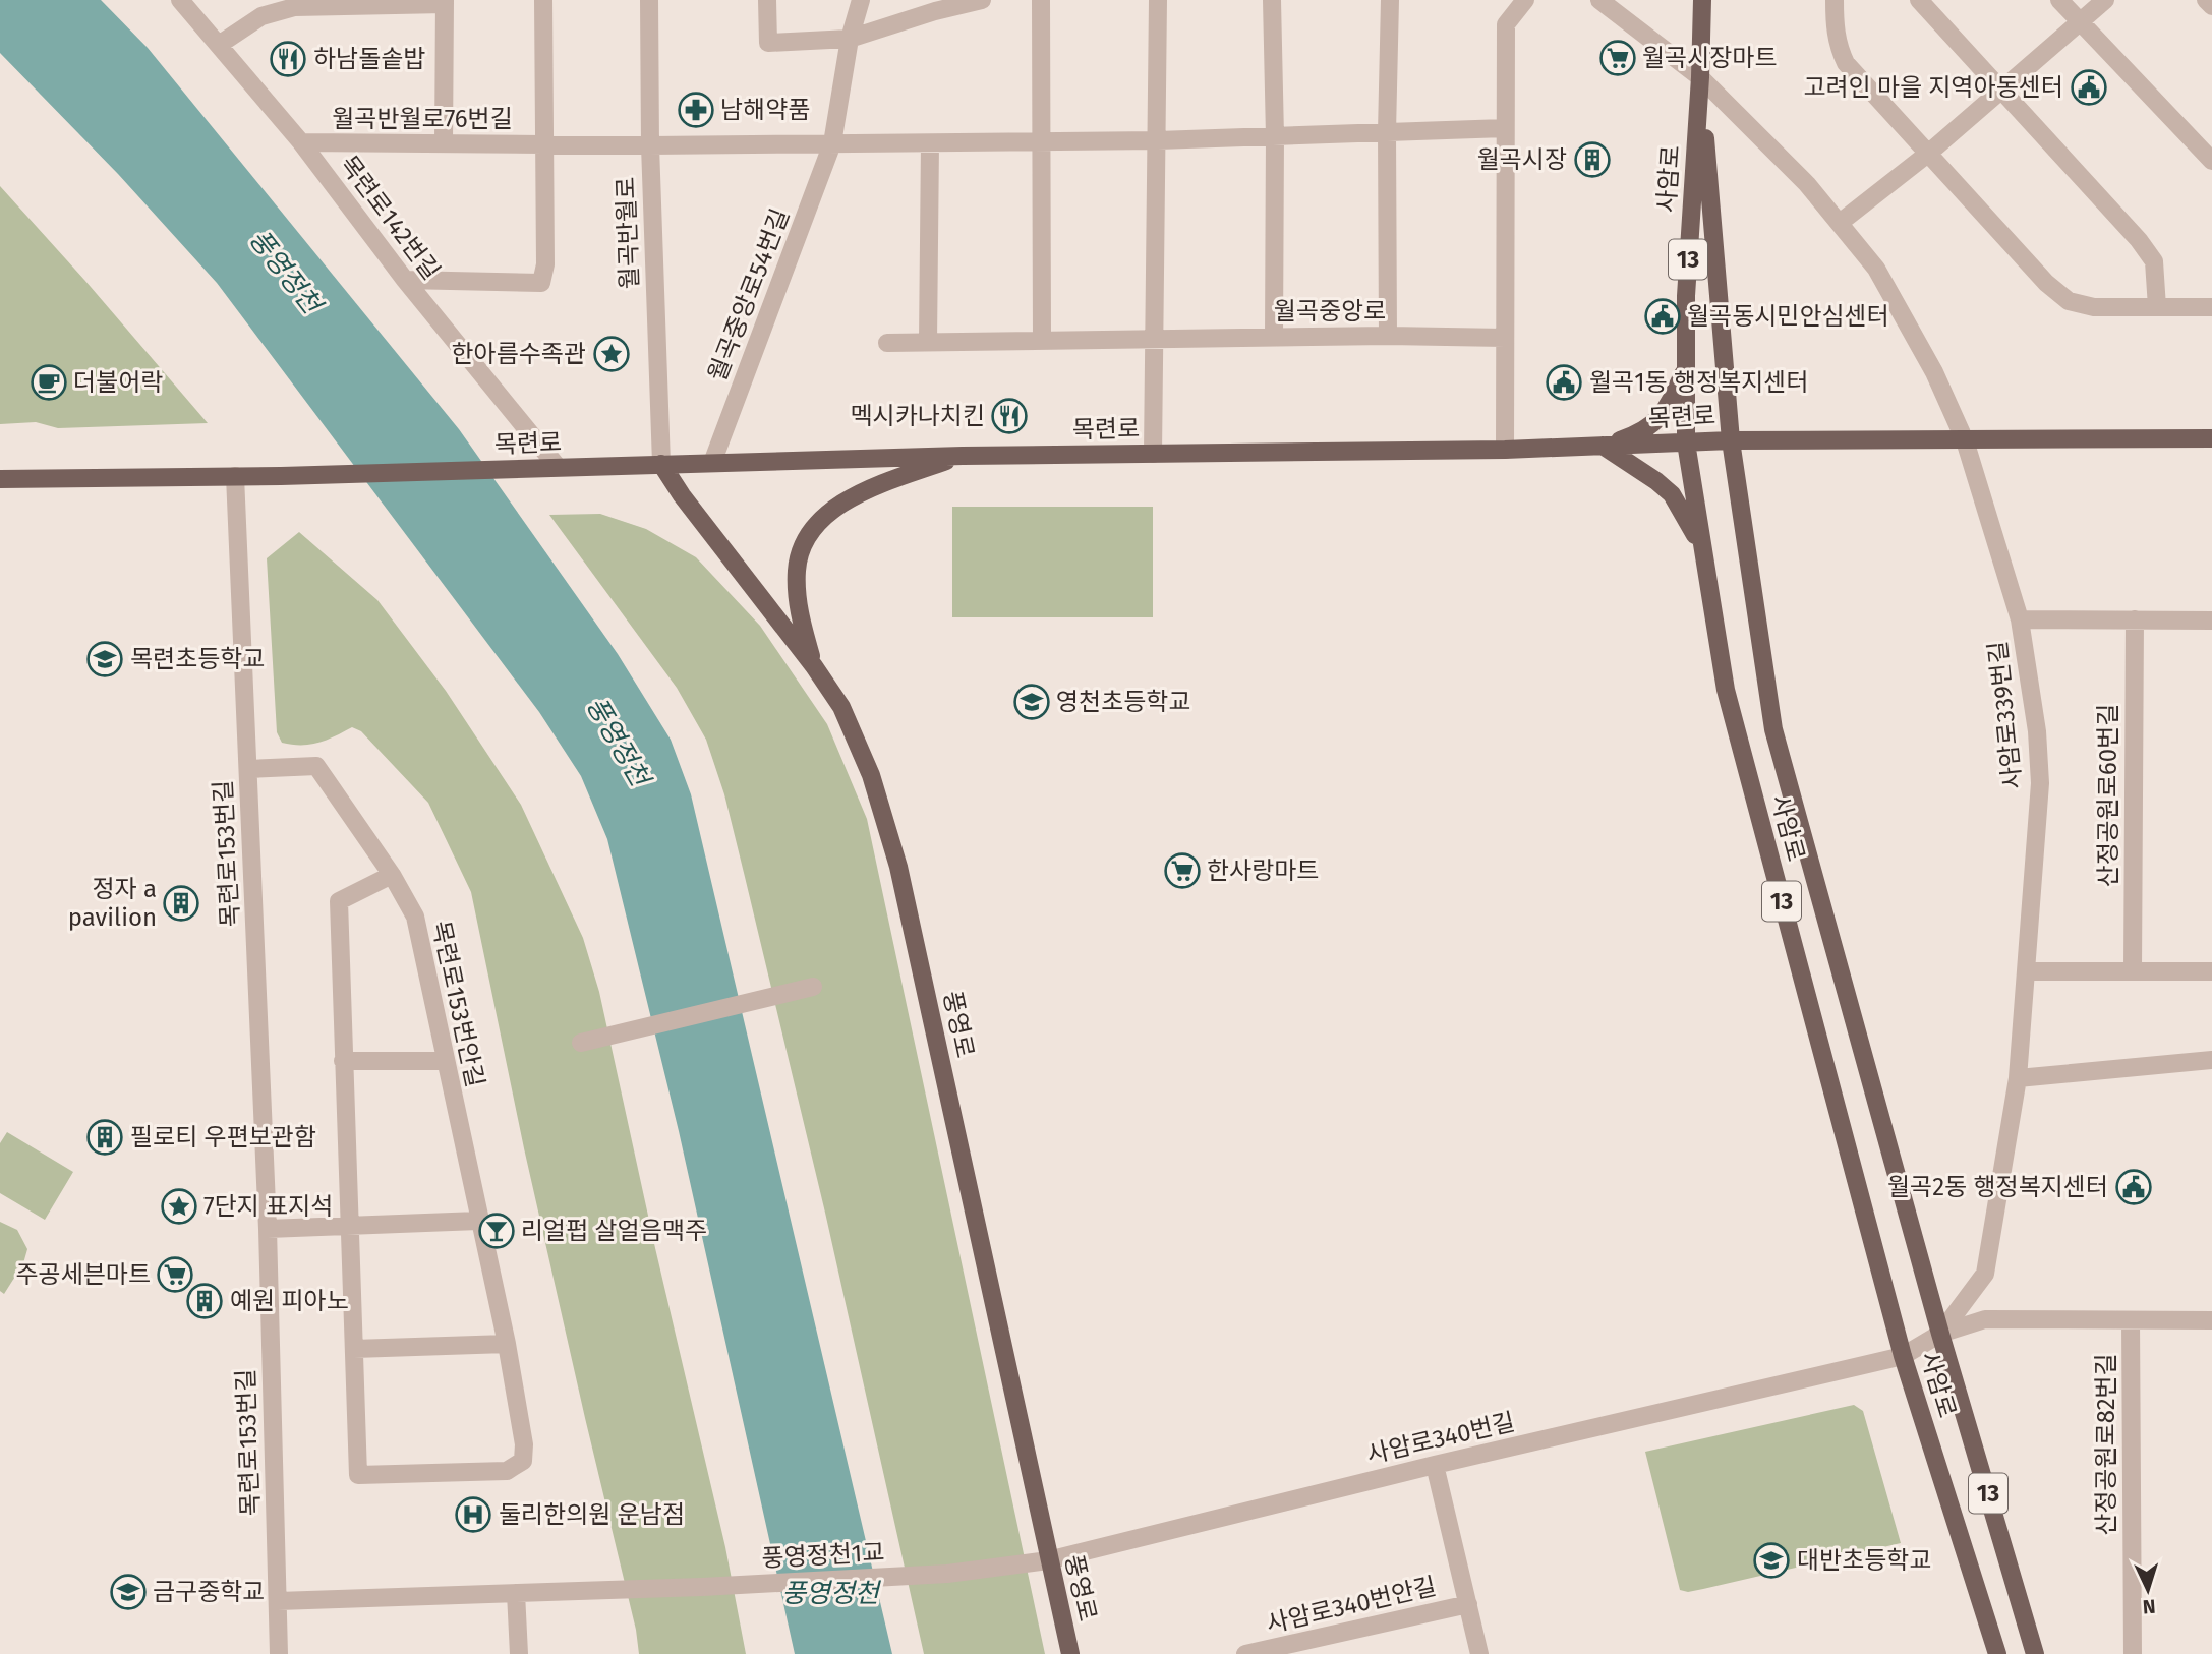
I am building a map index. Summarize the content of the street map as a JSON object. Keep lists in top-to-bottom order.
{
  "streets": {
    "main road": [
      "사암로",
      "13",
      "목련로",
      "풍영로"
    ],
    "street": [
      "월곡반월로76번길",
      "목련로142번길",
      "월곡반월로",
      "월곡중앙로54번길",
      "월곡중앙로",
      "사암로339번길",
      "산정공원로60번길",
      "목련로153번길",
      "목련로153번안길",
      "사암로340번길",
      "산정공원로82번길",
      "풍영정천1교",
      "사암로340번안길"
    ]
  },
  "crossings": [
    ["월곡반월로76번길", "목련로142번길"],
    ["월곡반월로76번길", "월곡반월로"],
    ["사암로", "목련로"],
    ["사암로", "사암로339번길"],
    ["사암로", "사암로340번길"],
    ["사암로", "산정공원로82번길"],
    ["목련로142번길", "목련로"],
    ["월곡반월로", "목련로"],
    ["월곡반월로", "풍영로"],
    ["월곡중앙로54번길", "목련로"],
    ["목련로", "사암로339번길"],
    ["목련로", "목련로153번길"],
    ["목련로", "풍영로"],
    ["사암로339번길", "사암로340번길"],
    ["사암로339번길", "산정공원로82번길"],
    ["목련로153번길", "목련로153번안길"],
    ["목련로153번길", "풍영정천1교"],
    ["풍영로", "사암로340번길"],
    ["사암로340번길", "산정공원로82번길"],
    ["사암로340번길", "풍영정천1교"],
    ["사암로340번길", "사암로340번안길"]
  ],
  "water": ["풍영정천"],
  "places": {
    "supermarket": ["월곡시장마트", "한사랑마트", "주공세븐마트"],
    "restaurant": ["하남돌솥밥", "멕시카나치킨"],
    "public building": [
      "고려인 마을 지역아동센터",
      "월곡동시민안심센터",
      "월곡1동 행정복지센터",
      "월곡2동 행정복지센터"
    ],
    "pharmacy": ["남해약품"],
    "building": [
      "월곡시장",
      "정자 a pavilion",
      "필로티 우편보관함",
      "예원 피아노"
    ],
    "place": ["한아름수족관", "7단지 표지석"],
    "cafe": ["더불어락"],
    "school or university": [
      "목련초등학교",
      "영천초등학교",
      "대반초등학교",
      "금구중학교"
    ],
    "bar": ["리얼펍 살얼음맥주"],
    "hospital": ["둘리한의원 운남점"]
  },
  "north": "bottom"
}
